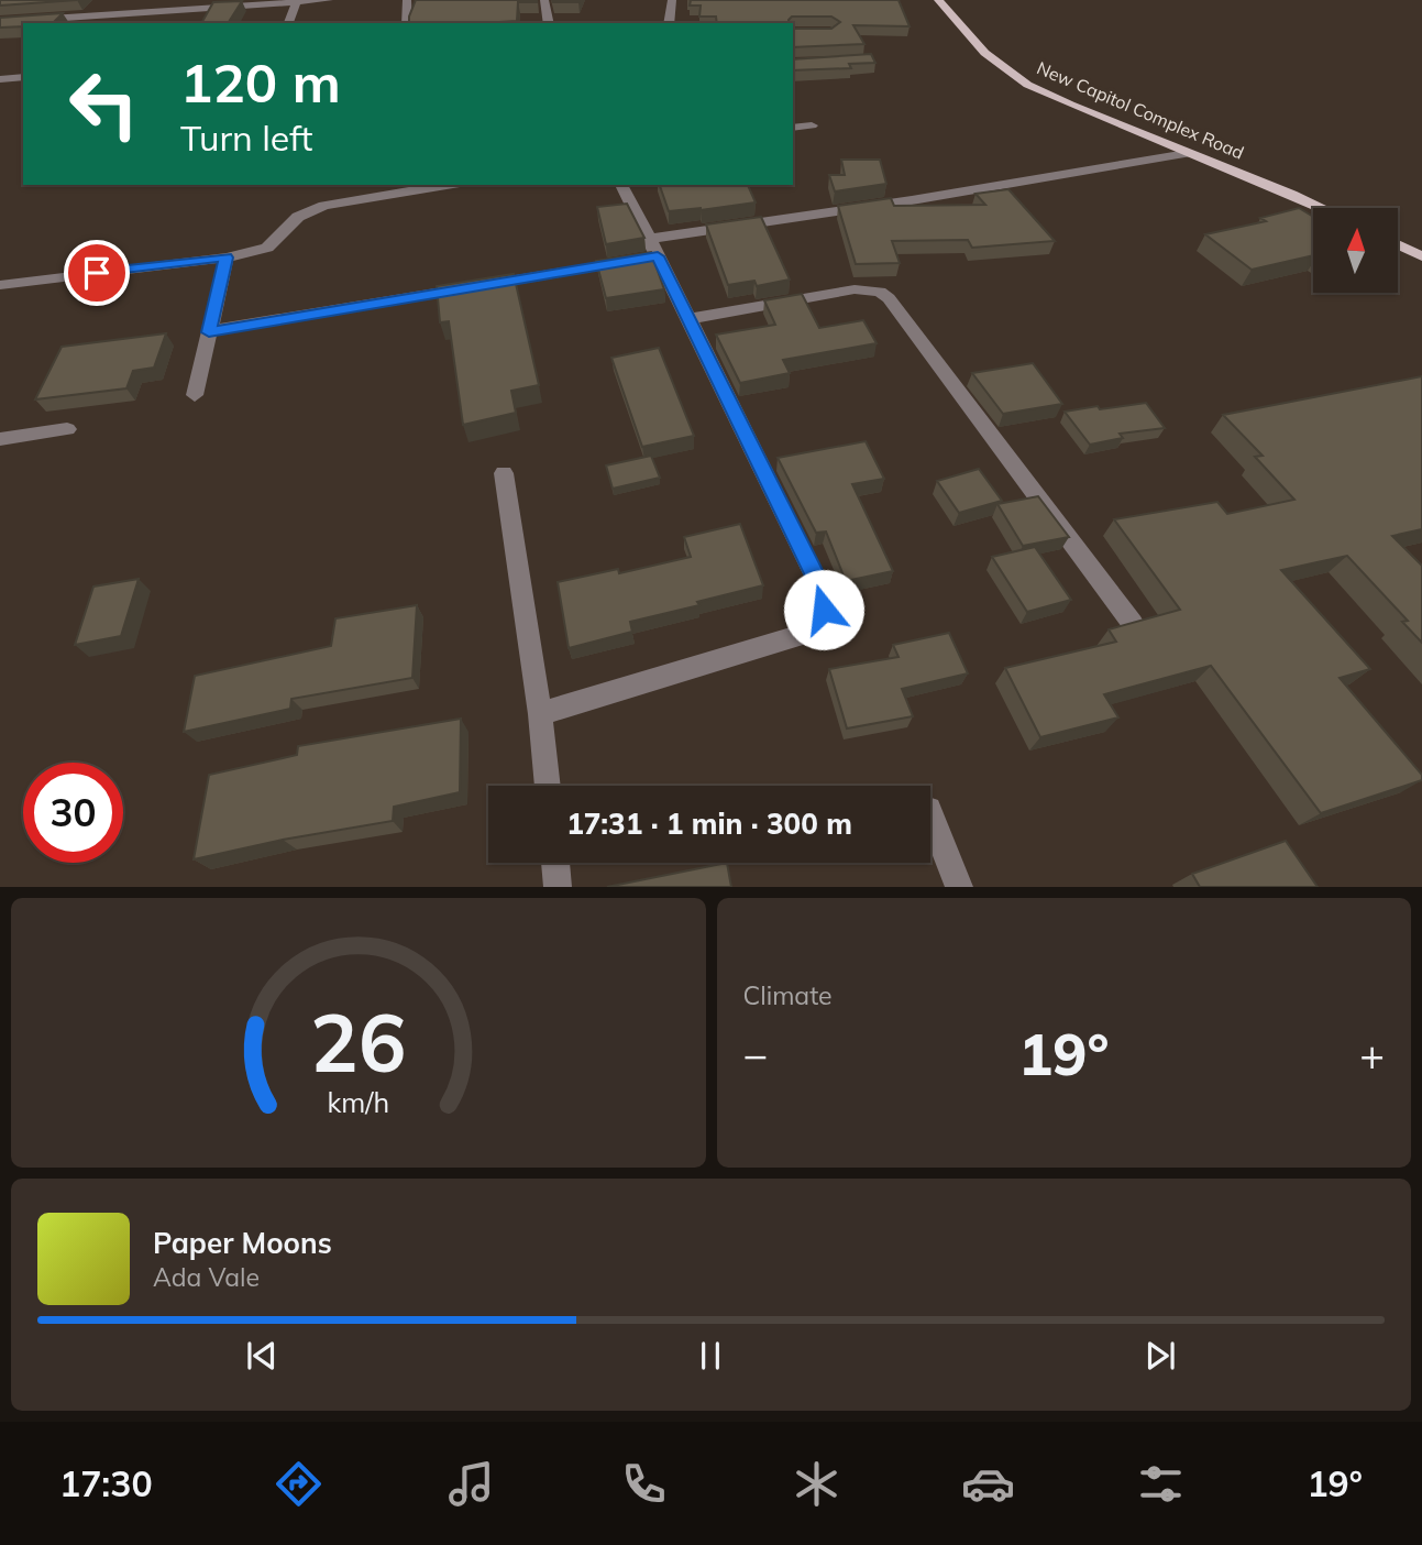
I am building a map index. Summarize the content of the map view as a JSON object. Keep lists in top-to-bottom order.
{
  "streets": {
    "main road": ["New Capitol Complex Road"]
  },
  "north": "top",
  "page": {
    "turn": ["120 m", "Turn left"],
    "limit": "30",
    "trip": "17:31 · 1 min · 300 m",
    "tile": "Climate",
    "heat": ["−", "19°", "+"],
    "song": ["Paper Moons", "Ada Vale"],
    "tabs": ["17:30", "19°"],
    "gauge": ["26", "km/h"]
  }
}
